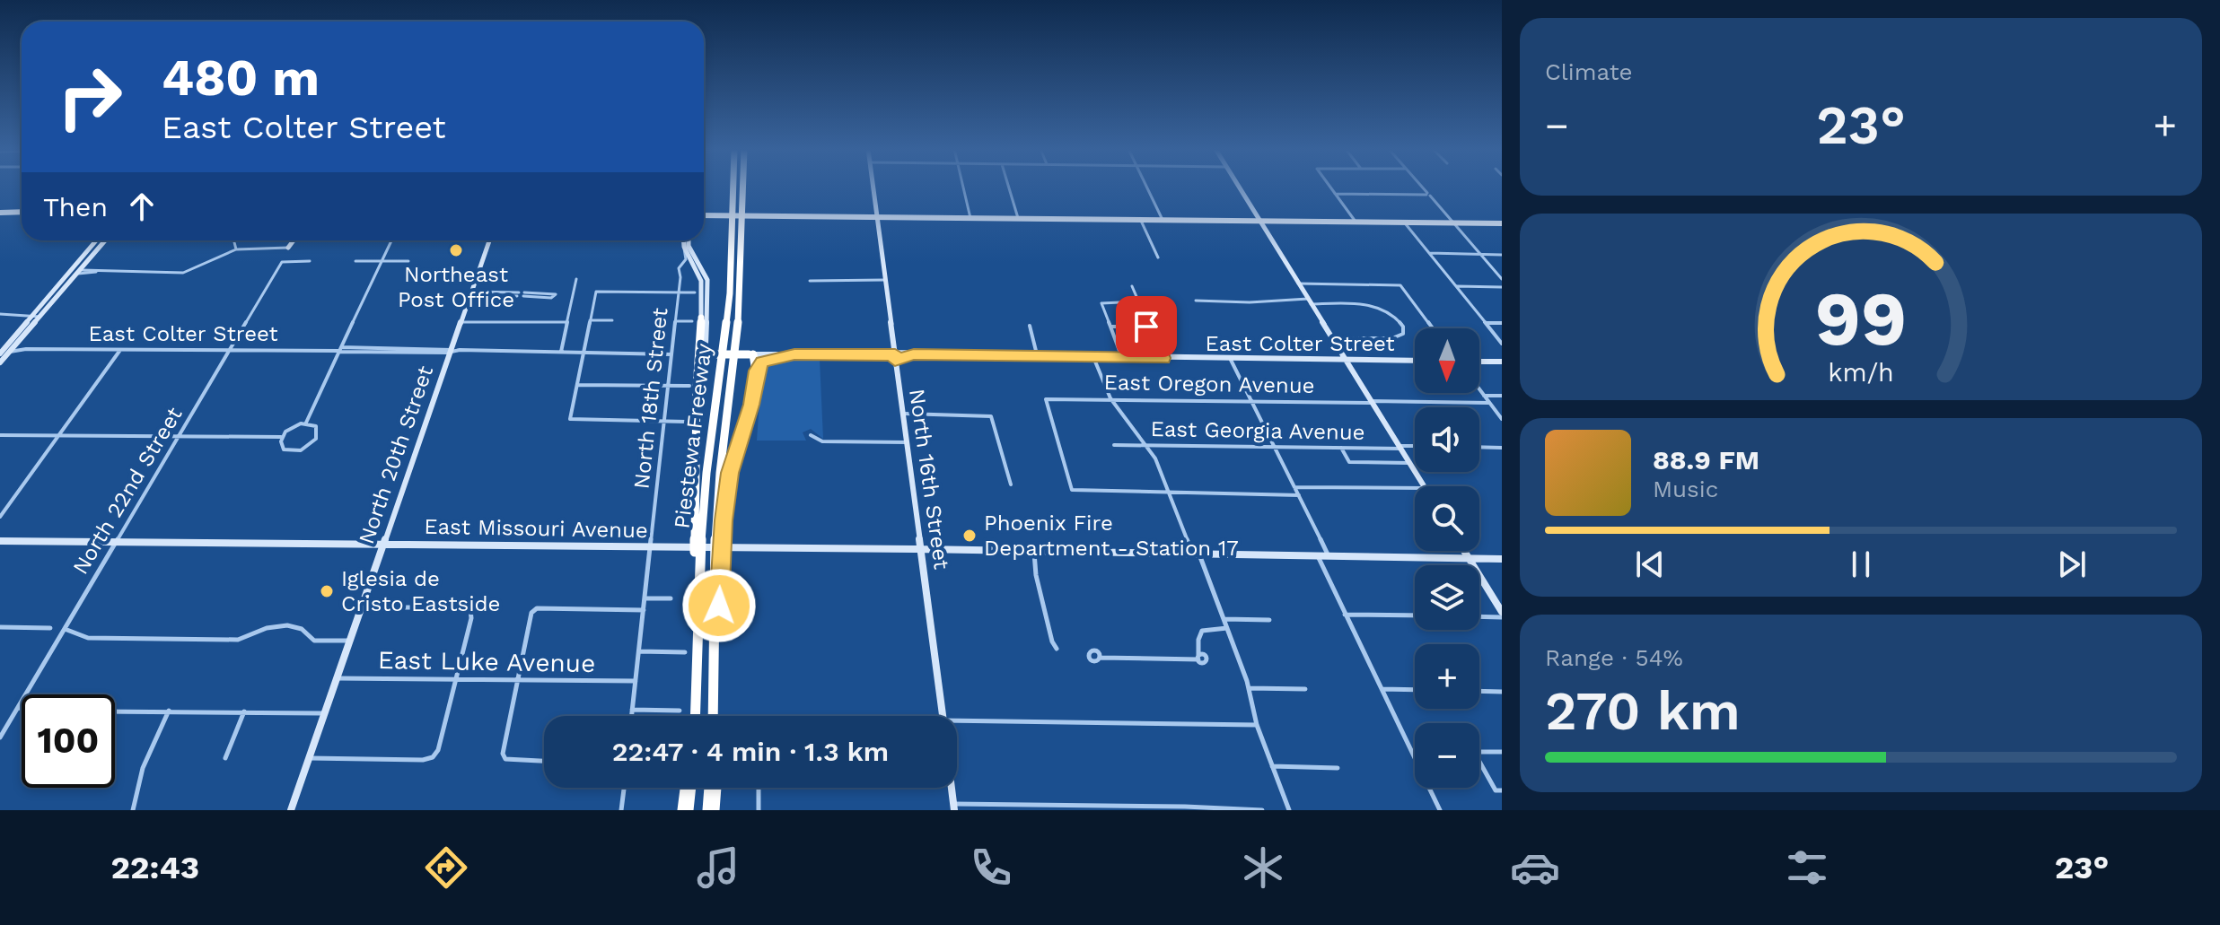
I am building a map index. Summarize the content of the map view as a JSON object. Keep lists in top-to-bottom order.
{
  "streets": {
    "highway": ["Piestewa Freeway"],
    "street": [
      "East Colter Street",
      "East Oregon Avenue",
      "North 18th Street",
      "East Georgia Avenue",
      "North 20th Street",
      "North 16th Street",
      "North 22nd Street",
      "East Missouri Avenue",
      "East Luke Avenue"
    ]
  },
  "crossings": [
    ["East Colter Street", "North 18th Street"],
    ["East Colter Street", "North 20th Street"],
    ["East Colter Street", "North 16th Street"],
    ["East Colter Street", "North 22nd Street"],
    ["North 18th Street", "East Missouri Avenue"],
    ["North 18th Street", "East Luke Avenue"],
    ["North 20th Street", "East Missouri Avenue"],
    ["North 20th Street", "East Luke Avenue"],
    ["North 16th Street", "East Missouri Avenue"],
    ["North 22nd Street", "East Missouri Avenue"]
  ],
  "places": ["Northeast Post Office", "Phoenix Fire Department - Station 17", "Iglesia de Cristo Eastside"],
  "north": "bottom",
  "page": {
    "tile": [
      "Climate",
      ["Range · 54%", "270 km"]
    ],
    "turn": ["480 m", "East Colter Street"],
    "heat": ["−", "23°", "+"],
    "then": "Then",
    "map_buttons": ["+", "−"],
    "song": ["88.9 FM", "Music"],
    "limit": "100",
    "trip": "22:47 · 4 min · 1.3 km",
    "tabs": ["22:43", "23°"],
    "gauge": ["99", "km/h"]
  }
}
